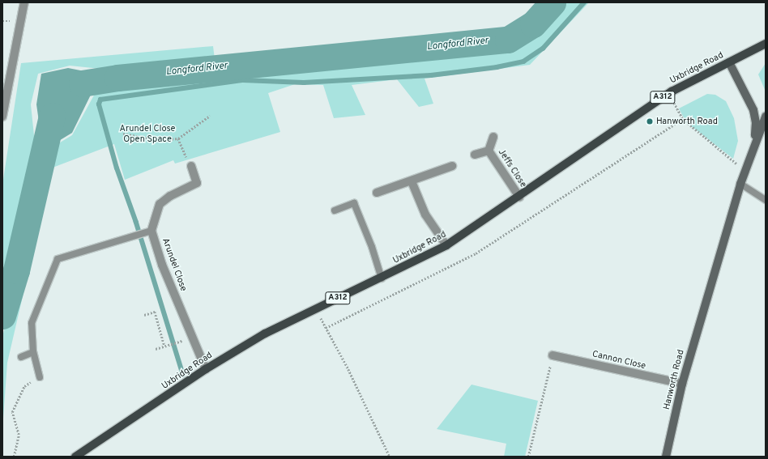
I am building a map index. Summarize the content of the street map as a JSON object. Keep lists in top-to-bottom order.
{
  "streets": {
    "main road": ["Uxbridge Road", "A312"],
    "street": [
      "Jeffs Close",
      "Arundel Close",
      "Cannon Close",
      "Hanworth Road"
    ]
  },
  "crossings": [
    ["Uxbridge Road", "Jeffs Close"],
    ["Uxbridge Road", "Arundel Close"],
    ["Uxbridge Road", "Hanworth Road"],
    ["Cannon Close", "Hanworth Road"]
  ],
  "water": ["Longford River"],
  "parks": ["Arundel Close Open Space"],
  "places": ["Hanworth Road"]
}
